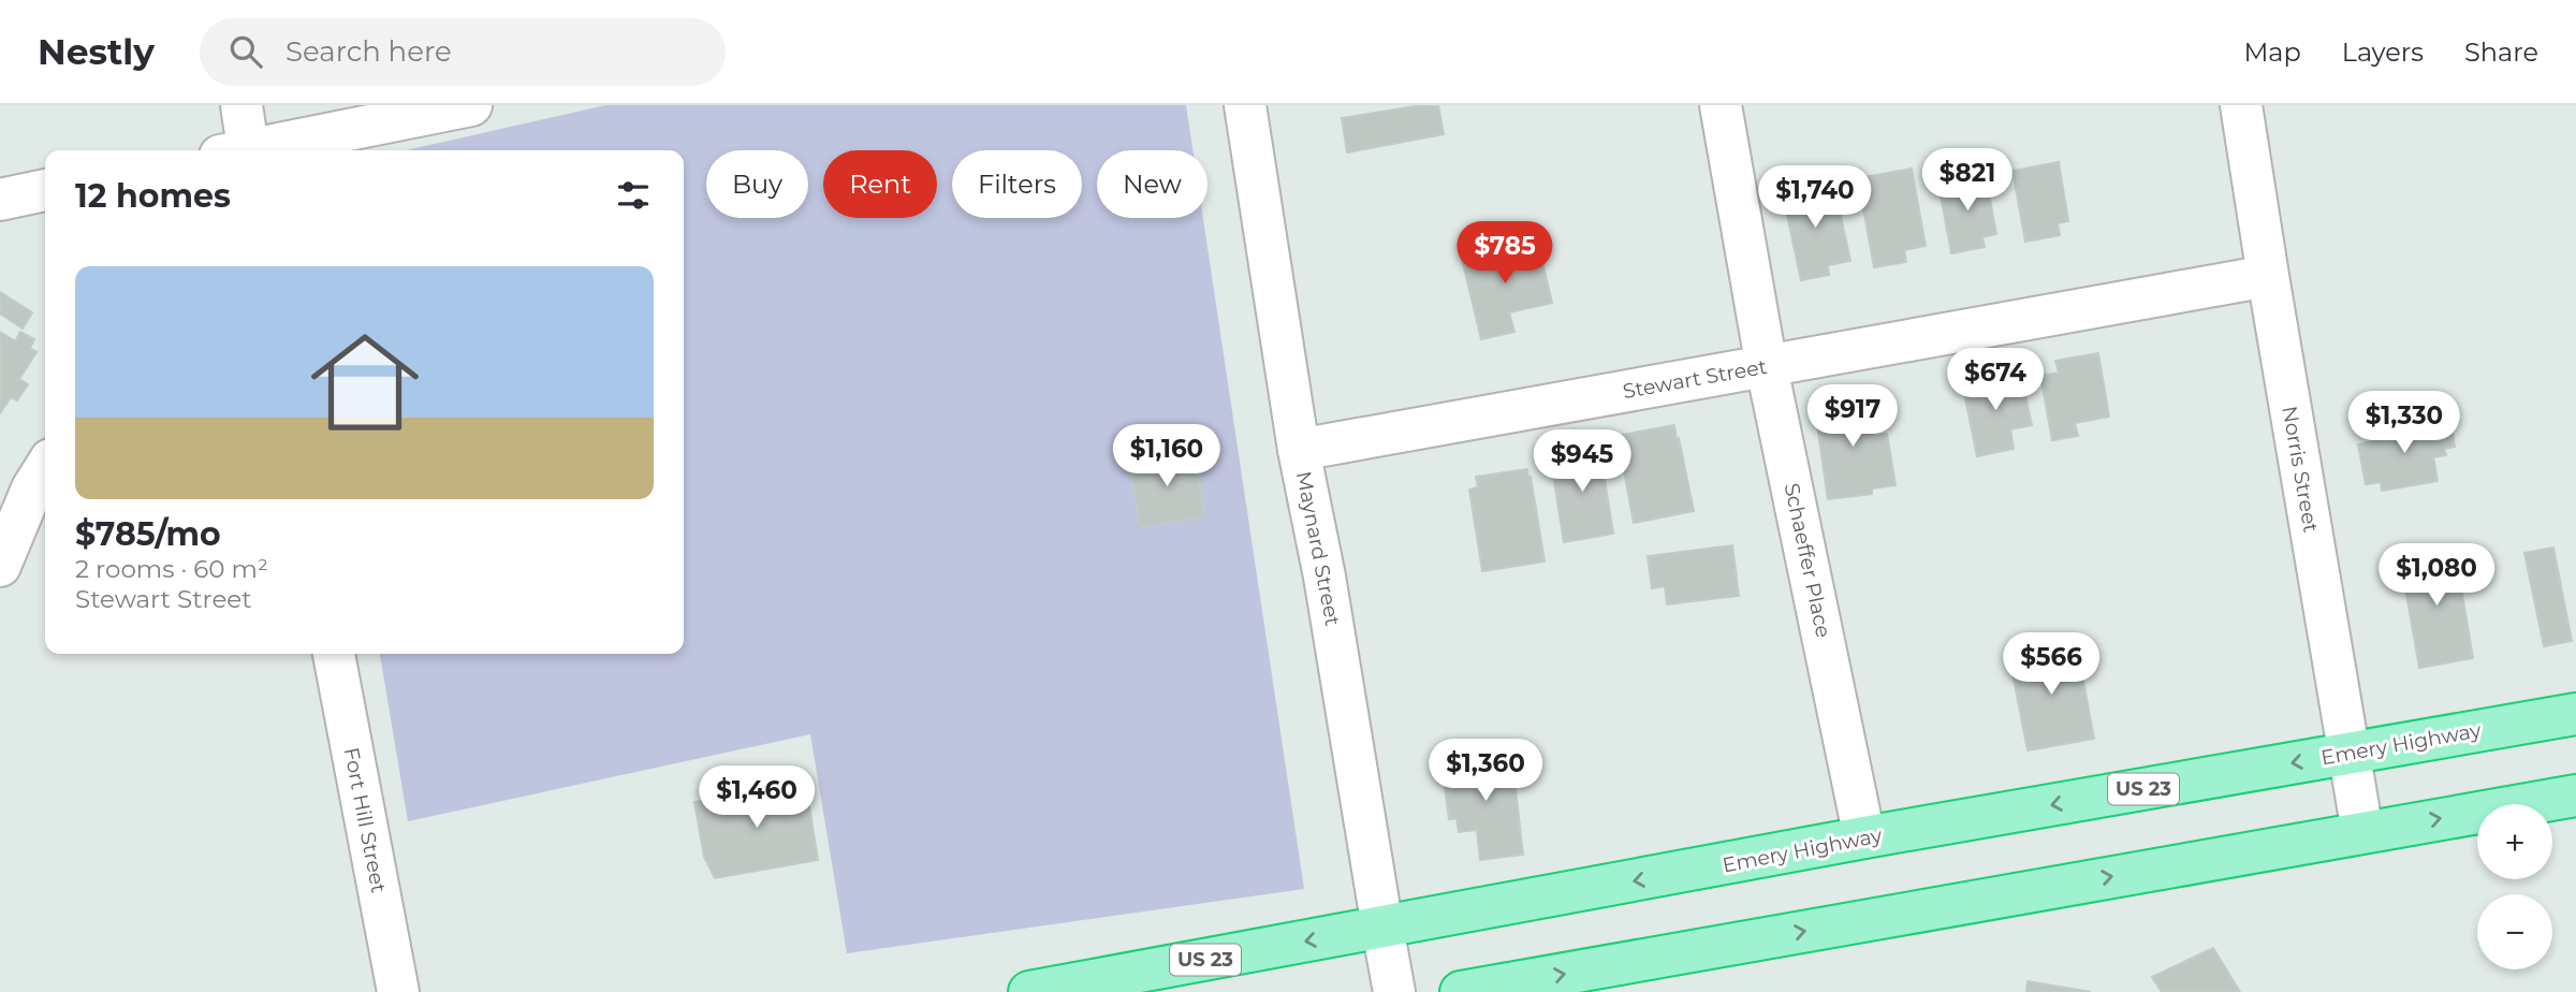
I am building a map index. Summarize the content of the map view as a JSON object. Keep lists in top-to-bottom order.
{
  "streets": {
    "highway": ["Emery Highway", "US 23"],
    "street": [
      "Stewart Street",
      "Norris Street",
      "Maynard Street",
      "Schaeffer Place",
      "Fort Hill Street"
    ]
  },
  "crossings": [
    ["Stewart Street", "Norris Street"],
    ["Stewart Street", "Maynard Street"],
    ["Stewart Street", "Schaeffer Place"],
    ["Norris Street", "Emery Highway"],
    ["Maynard Street", "Emery Highway"],
    ["Schaeffer Place", "Emery Highway"]
  ],
  "page": {
    "header": "Nestly",
    "search": "Search here",
    "nav": ["Map", "Layers", "Share"],
    "price": [
      "$821",
      "$1,740",
      "$785",
      "$674",
      "$917",
      "$1,330",
      "$1,160",
      "$945",
      "$1,080",
      "$566",
      "$1,360",
      "$1,460"
    ],
    "chip": [
      "Buy",
      "Rent",
      "Filters",
      "New"
    ],
    "heading": "12 homes",
    "list": [
      {
        "name": "$785/mo",
        "note": "2 rooms · 60 m² · Stewart Street"
      }
    ],
    "map_buttons": ["+", "−"]
  }
}
